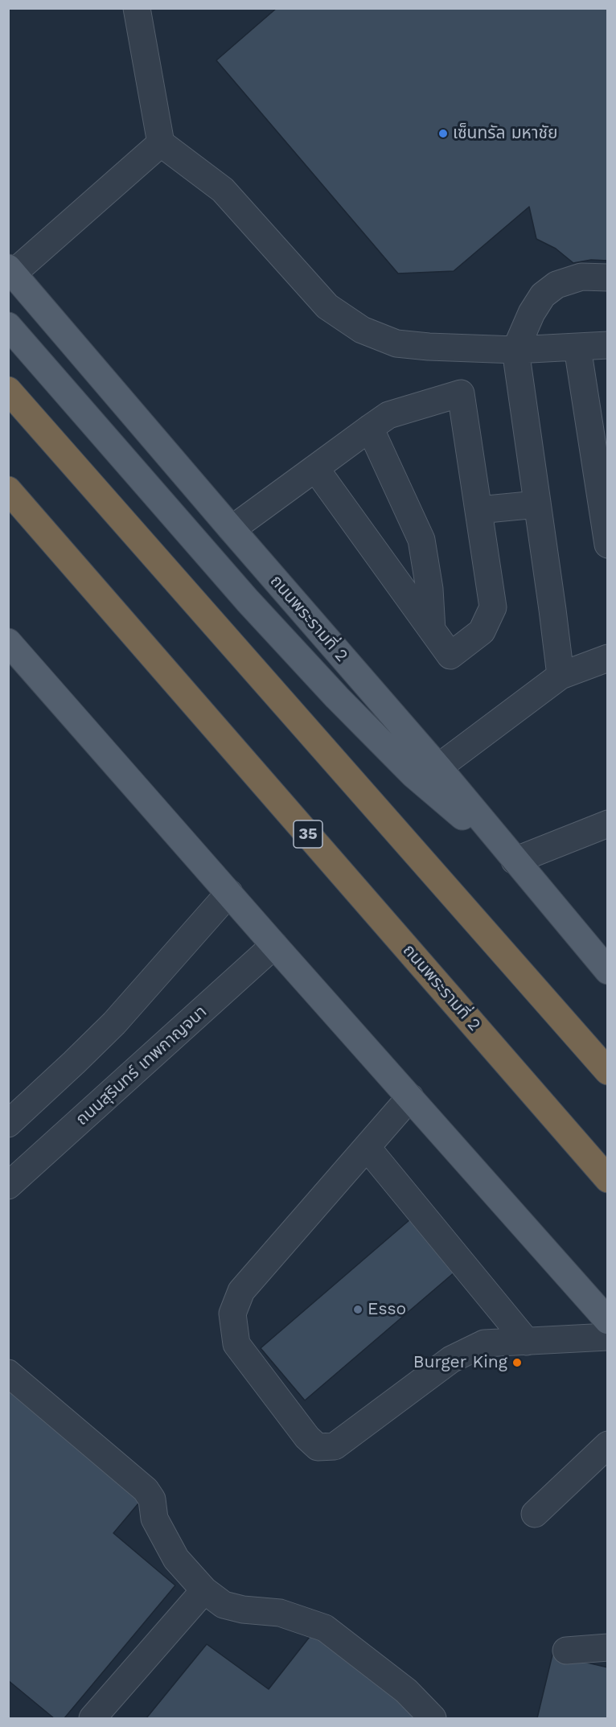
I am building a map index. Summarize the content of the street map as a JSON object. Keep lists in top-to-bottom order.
{
  "streets": {
    "highway": ["ถนนพระรามที่ 2", "35"],
    "street": ["ถนนสุรินทร์ เทพกาญจนา"]
  },
  "places": ["เซ็นทรัล มหาชัย", "Esso", "Burger King"]
}
